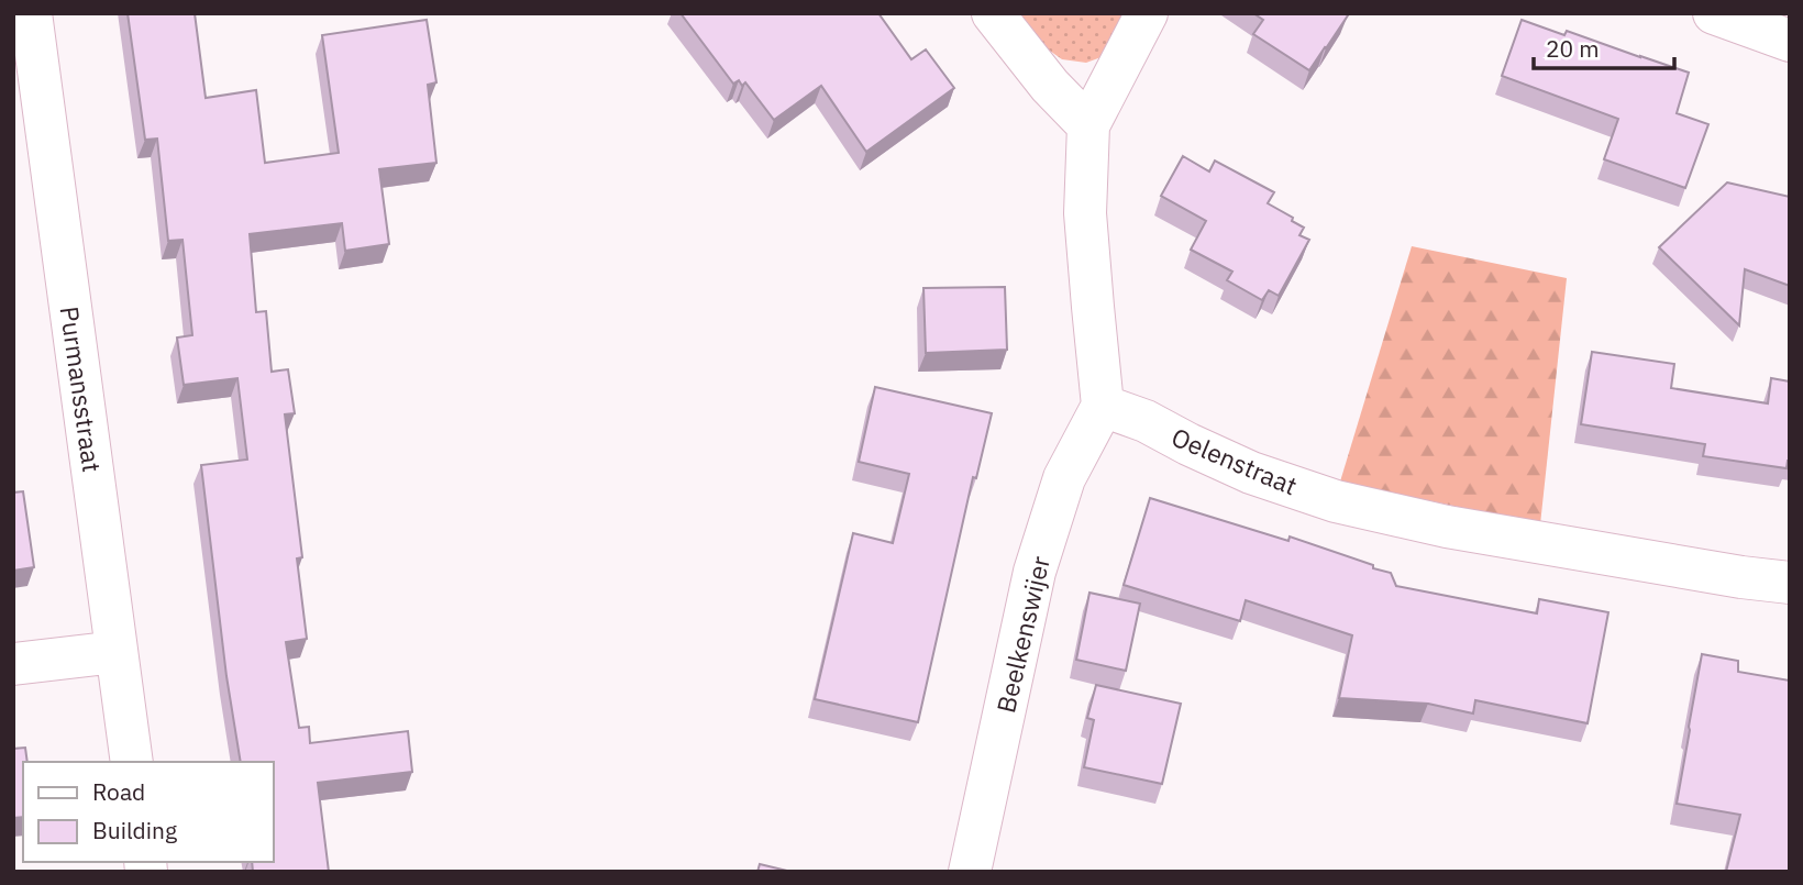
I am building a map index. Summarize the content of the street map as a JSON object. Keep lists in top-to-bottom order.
{
  "streets": {
    "street": ["Purmansstraat", "Oelenstraat", "Beelkenswijer"]
  },
  "crossings": [
    ["Oelenstraat", "Beelkenswijer"]
  ],
  "legend": ["Road", "Building"],
  "scale_bar": "20 m"
}
